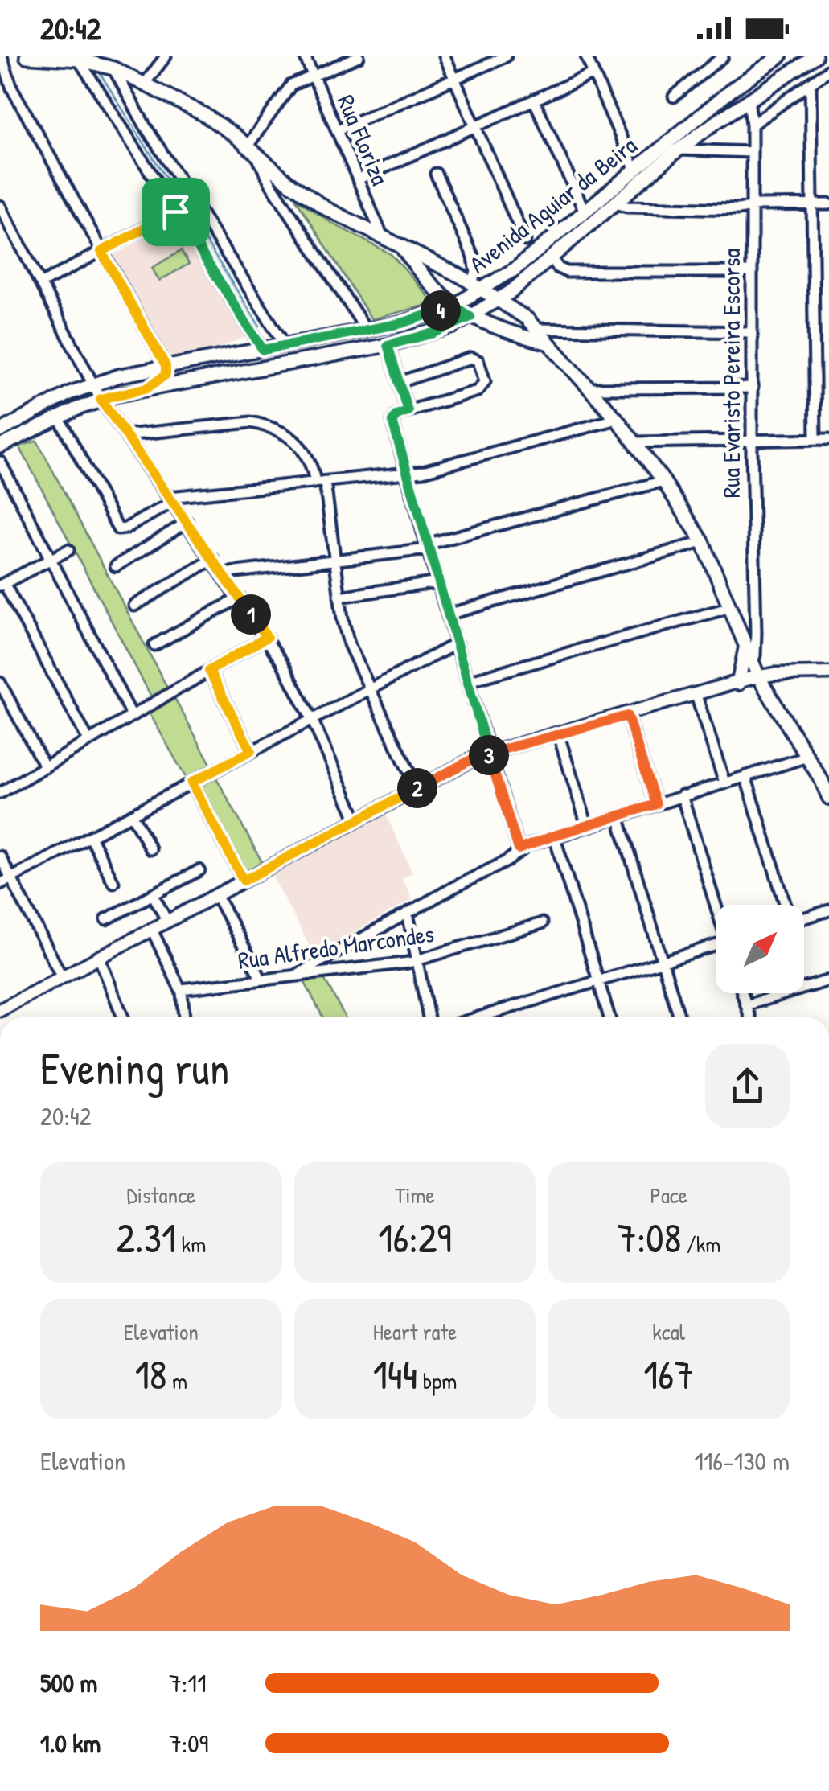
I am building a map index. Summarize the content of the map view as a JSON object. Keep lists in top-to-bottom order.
{
  "streets": {
    "main road": ["Avenida Aguiar da Beira"],
    "street": ["Rua Floriza", "Rua Evaristo Pereira Escorsa", "Rua Alfredo Marcondes"]
  },
  "crossings": [
    ["Avenida Aguiar da Beira", "Rua Evaristo Pereira Escorsa"]
  ],
  "north": "top right",
  "page": {
    "status": "20:42",
    "pins": [
      "4",
      "1",
      "3",
      "2"
    ],
    "heading": ["Evening run", "20:42"],
    "stats": [
      ["Distance", "2.31 km"],
      ["Time", "16:29"],
      ["Pace", "7:08 /km"],
      ["Elevation", "18 m"],
      ["Heart rate", "144 bpm"],
      ["kcal", "167"]
    ],
    "chart": ["Elevation", "116–130 m"],
    "list": [
      {
        "name": "500 m",
        "note": "7:11"
      },
      {
        "name": "1.0 km",
        "note": "7:09"
      }
    ]
  }
}
